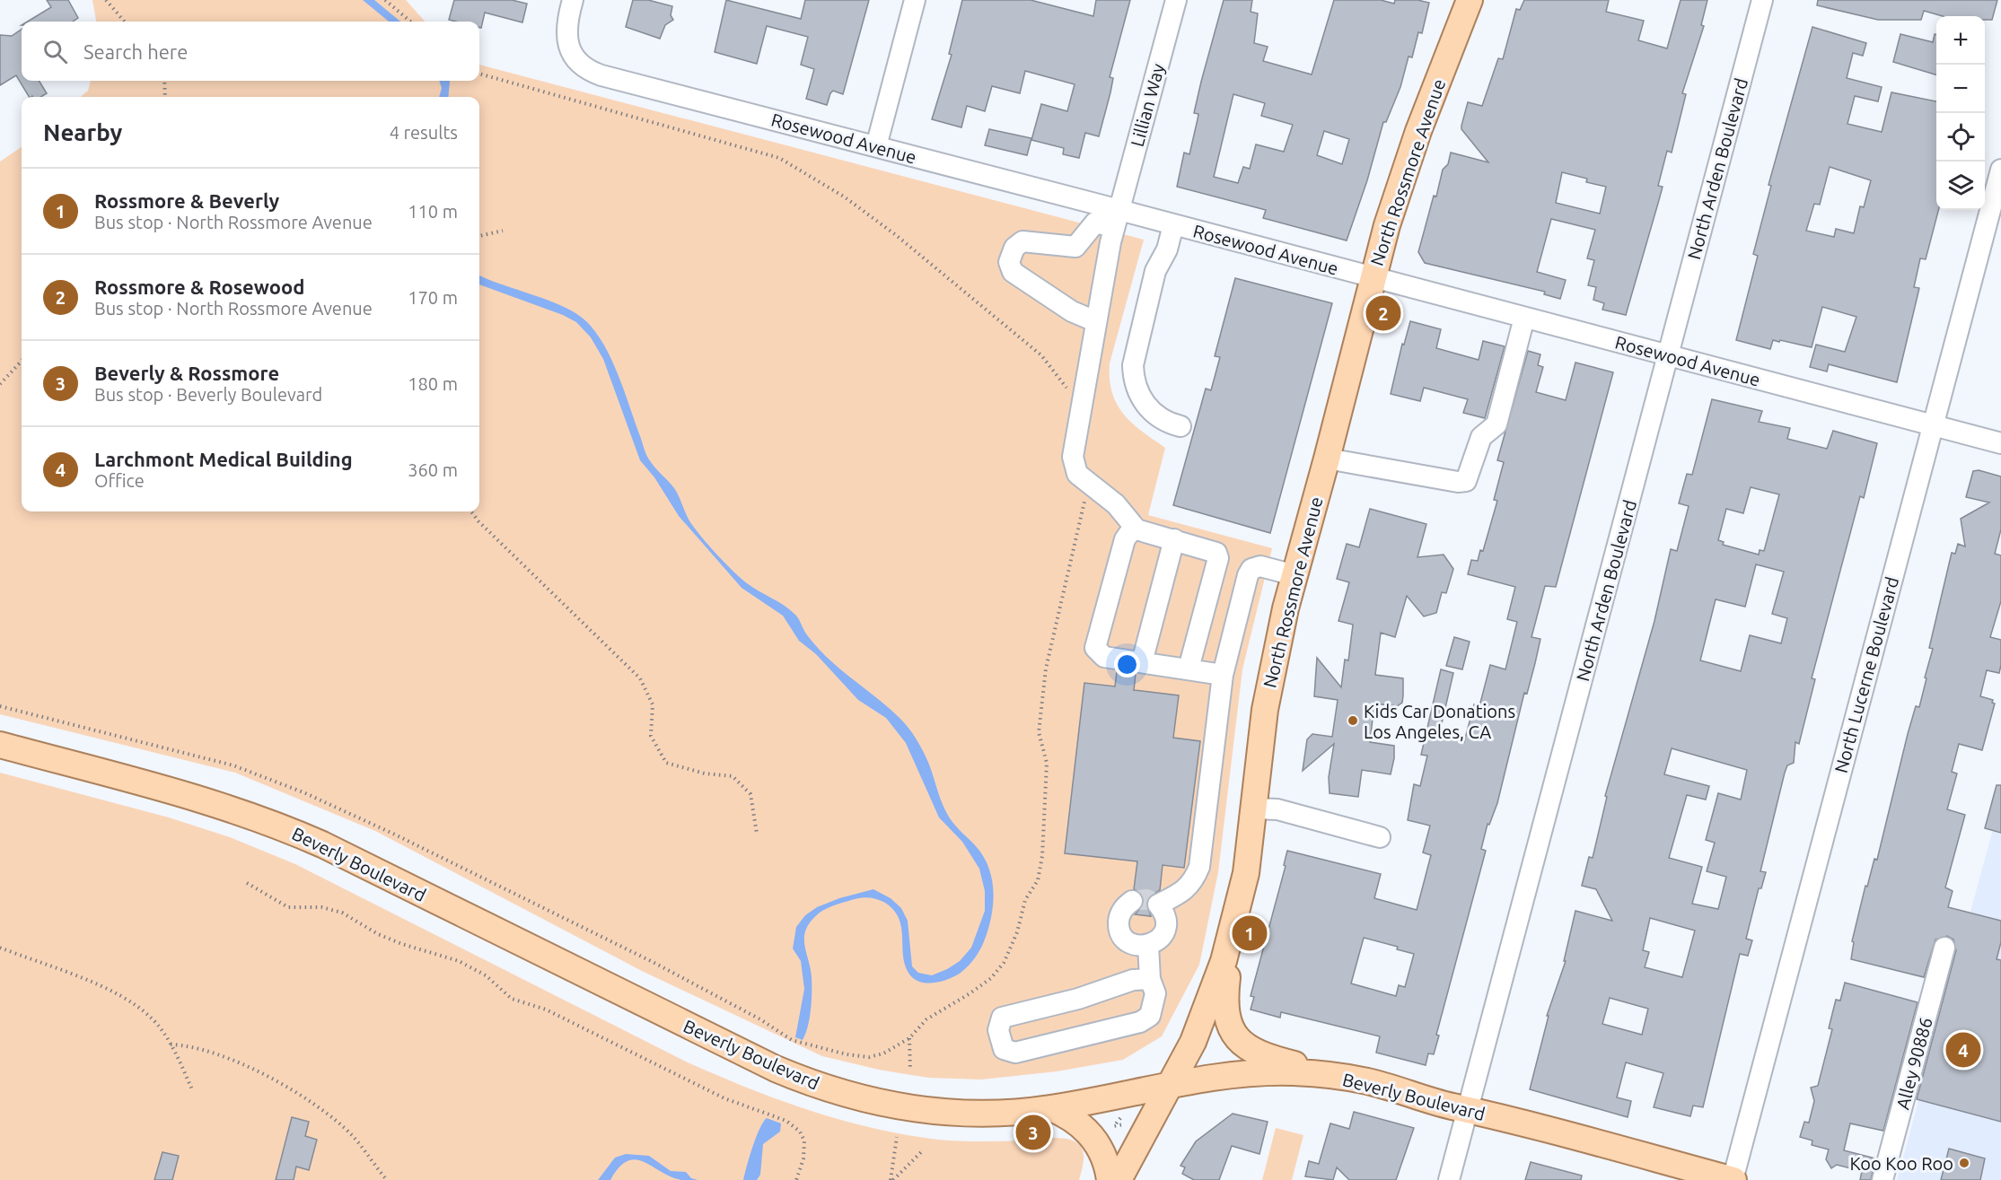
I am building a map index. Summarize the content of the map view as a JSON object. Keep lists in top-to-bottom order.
{
  "streets": {
    "main road": ["North Rossmore Avenue", "Beverly Boulevard"],
    "street": [
      "Lillian Way",
      "Rosewood Avenue",
      "North Arden Boulevard",
      "North Lucerne Boulevard",
      "Alley 90886"
    ]
  },
  "crossings": [
    ["Lillian Way", "Rosewood Avenue"],
    ["Rosewood Avenue", "North Arden Boulevard"],
    ["Rosewood Avenue", "North Rossmore Avenue"],
    ["Rosewood Avenue", "North Lucerne Boulevard"],
    ["North Arden Boulevard", "Beverly Boulevard"],
    ["North Rossmore Avenue", "Beverly Boulevard"],
    ["North Lucerne Boulevard", "Beverly Boulevard"]
  ],
  "places": ["Kids Car Donations Los Angeles, CA", "Koo Koo Roo"],
  "page": {
    "map_buttons": ["+", "−"],
    "search": "Search here",
    "heading": ["Nearby", "4 results"],
    "list": [
      {
        "mark": "1",
        "name": "Rossmore & Beverly",
        "note": "Bus stop · North Rossmore Avenue",
        "value": "110 m"
      },
      {
        "mark": "2",
        "name": "Rossmore & Rosewood",
        "note": "Bus stop · North Rossmore Avenue",
        "value": "170 m"
      },
      {
        "mark": "3",
        "name": "Beverly & Rossmore",
        "note": "Bus stop · Beverly Boulevard",
        "value": "180 m"
      },
      {
        "mark": "4",
        "name": "Larchmont Medical Building",
        "note": "Office",
        "value": "360 m"
      }
    ],
    "pins": [
      "2",
      "1",
      "4",
      "3"
    ]
  }
}
